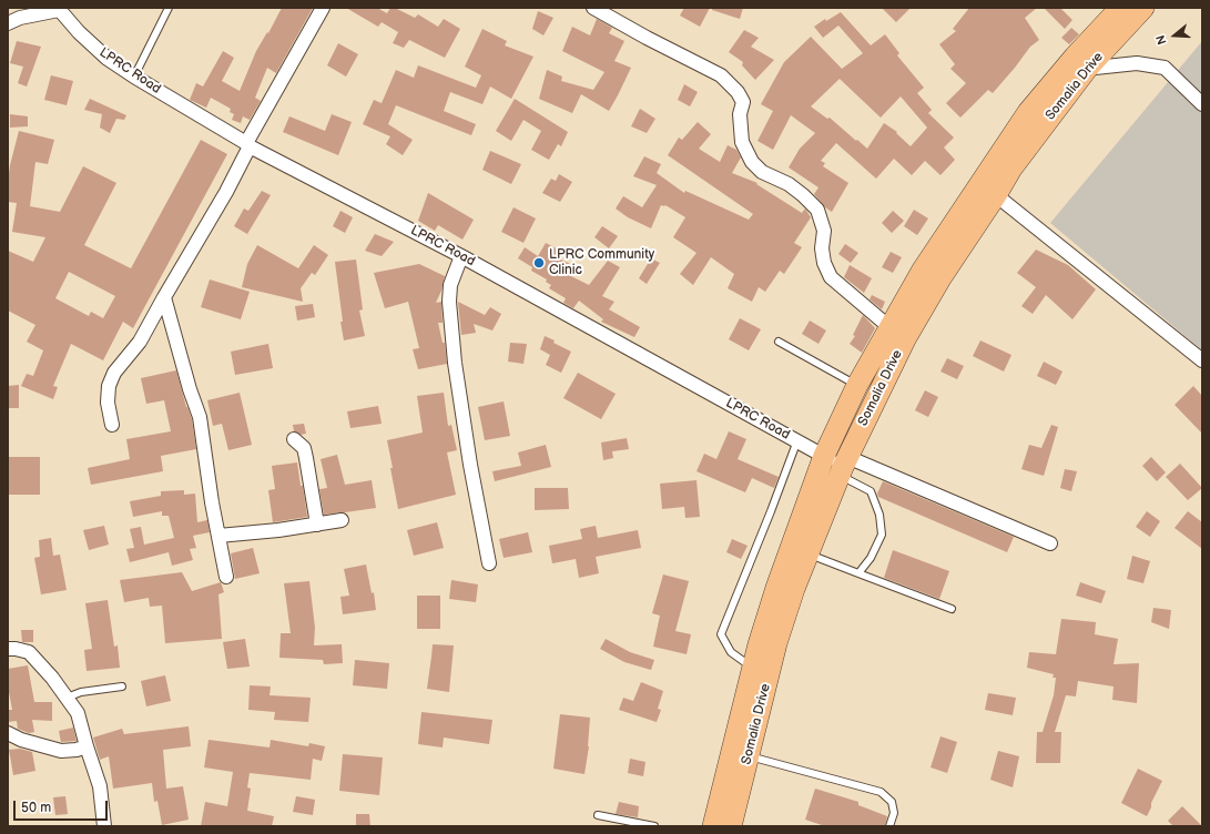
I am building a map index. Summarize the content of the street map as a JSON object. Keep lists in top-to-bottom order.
{
  "streets": {
    "main road": ["Somalia Drive"],
    "street": ["LPRC Road"]
  },
  "crossings": [
    ["LPRC Road", "Somalia Drive"]
  ],
  "places": ["LPRC Community Clinic"],
  "scale_bar": "50 m",
  "north": "left"
}
